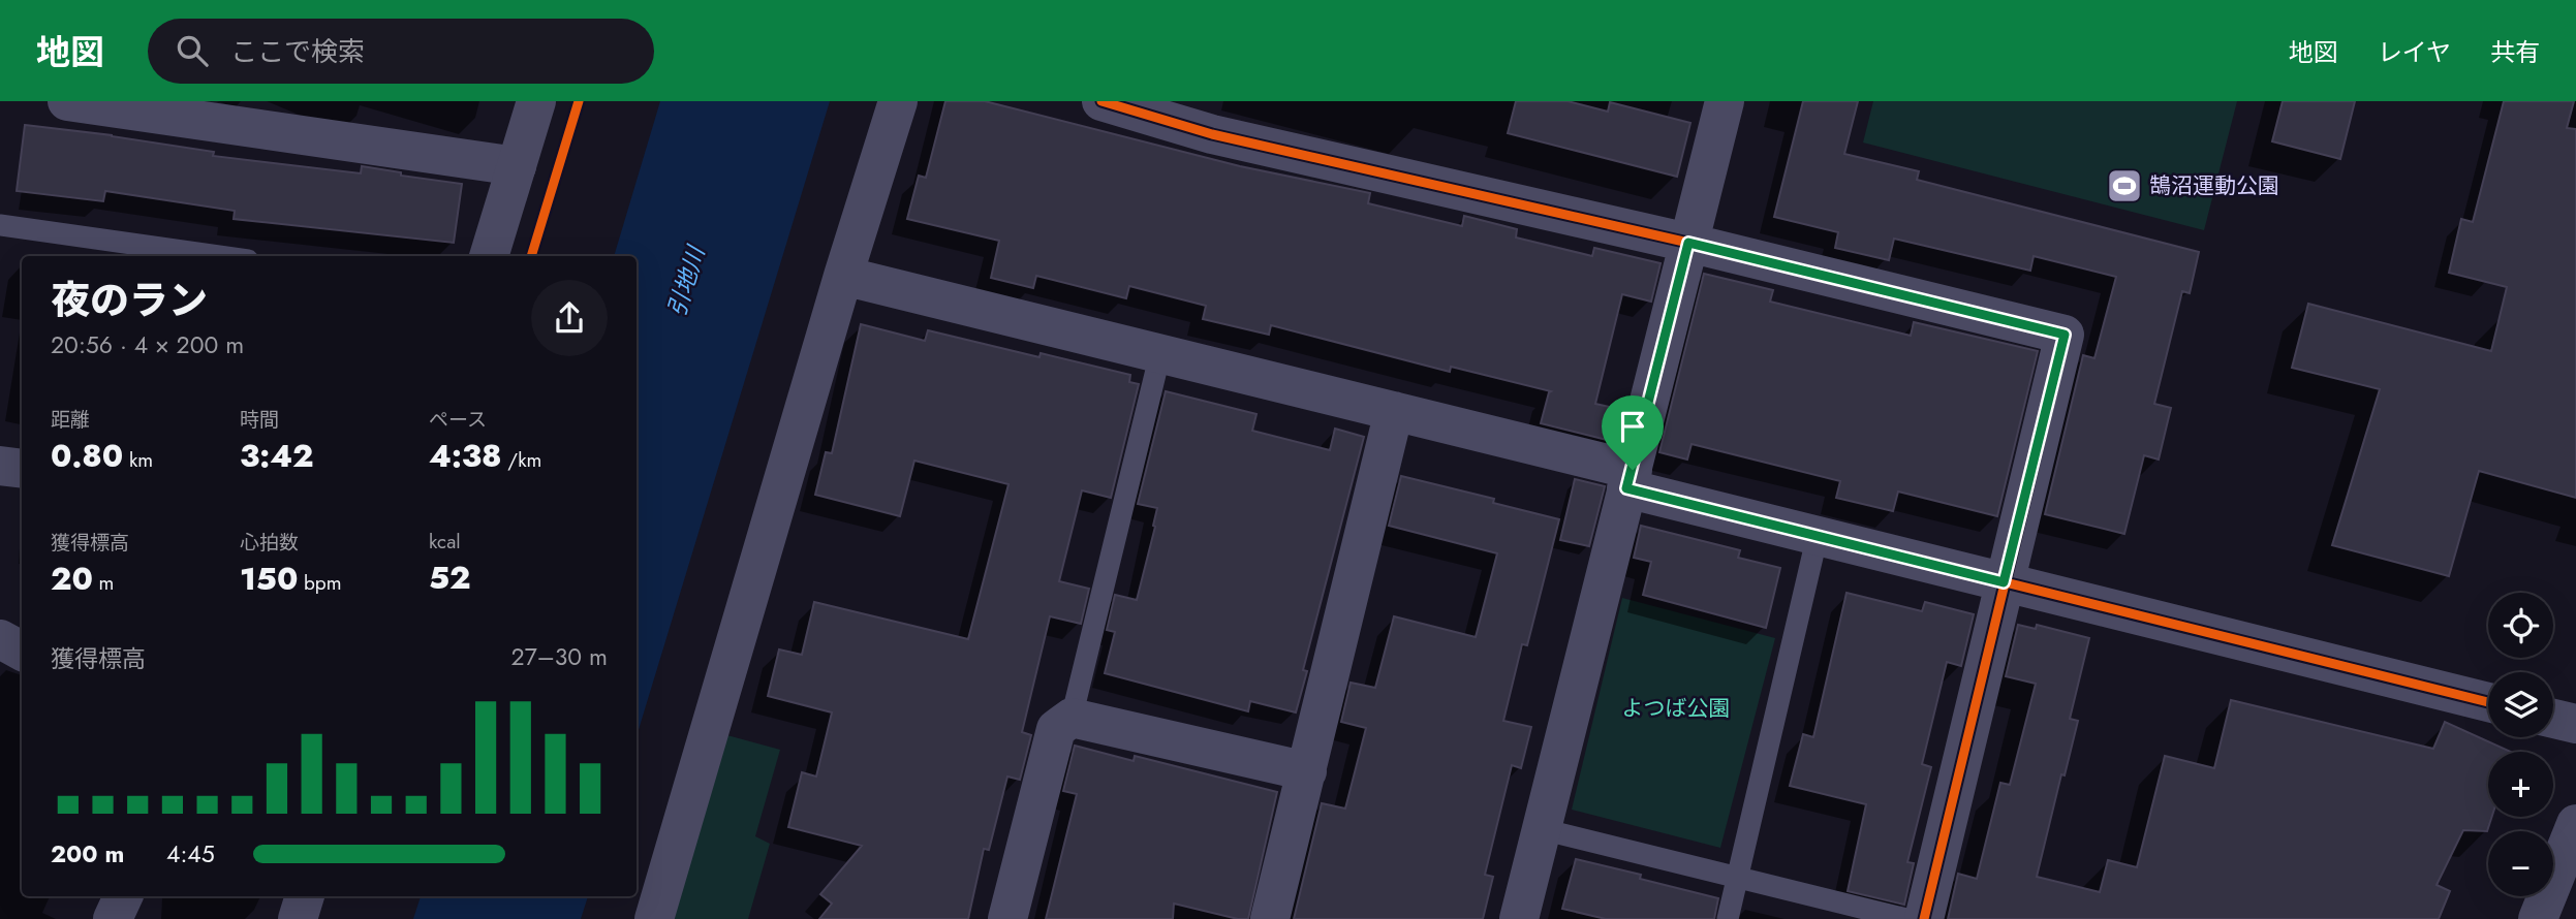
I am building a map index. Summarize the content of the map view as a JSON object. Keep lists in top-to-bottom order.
{
  "water": ["引地川"],
  "parks": ["よつば公園"],
  "places": {
    "sports": ["鵠沼運動公園"]
  },
  "page": {
    "header": "地図",
    "search": "ここで検索",
    "nav": ["地図", "レイヤ", "共有"],
    "heading": ["夜のラン", "20:56 · 4 × 200 m"],
    "stats": [
      ["距離", "0.80 km"],
      ["時間", "3:42"],
      ["ペース", "4:38 /km"],
      ["獲得標高", "20 m"],
      ["心拍数", "150 bpm"],
      ["kcal", "52"]
    ],
    "map_buttons": ["+", "−"],
    "chart": ["獲得標高", "27–30 m"],
    "list": [
      {
        "name": "200 m",
        "note": "4:45"
      }
    ]
  }
}
